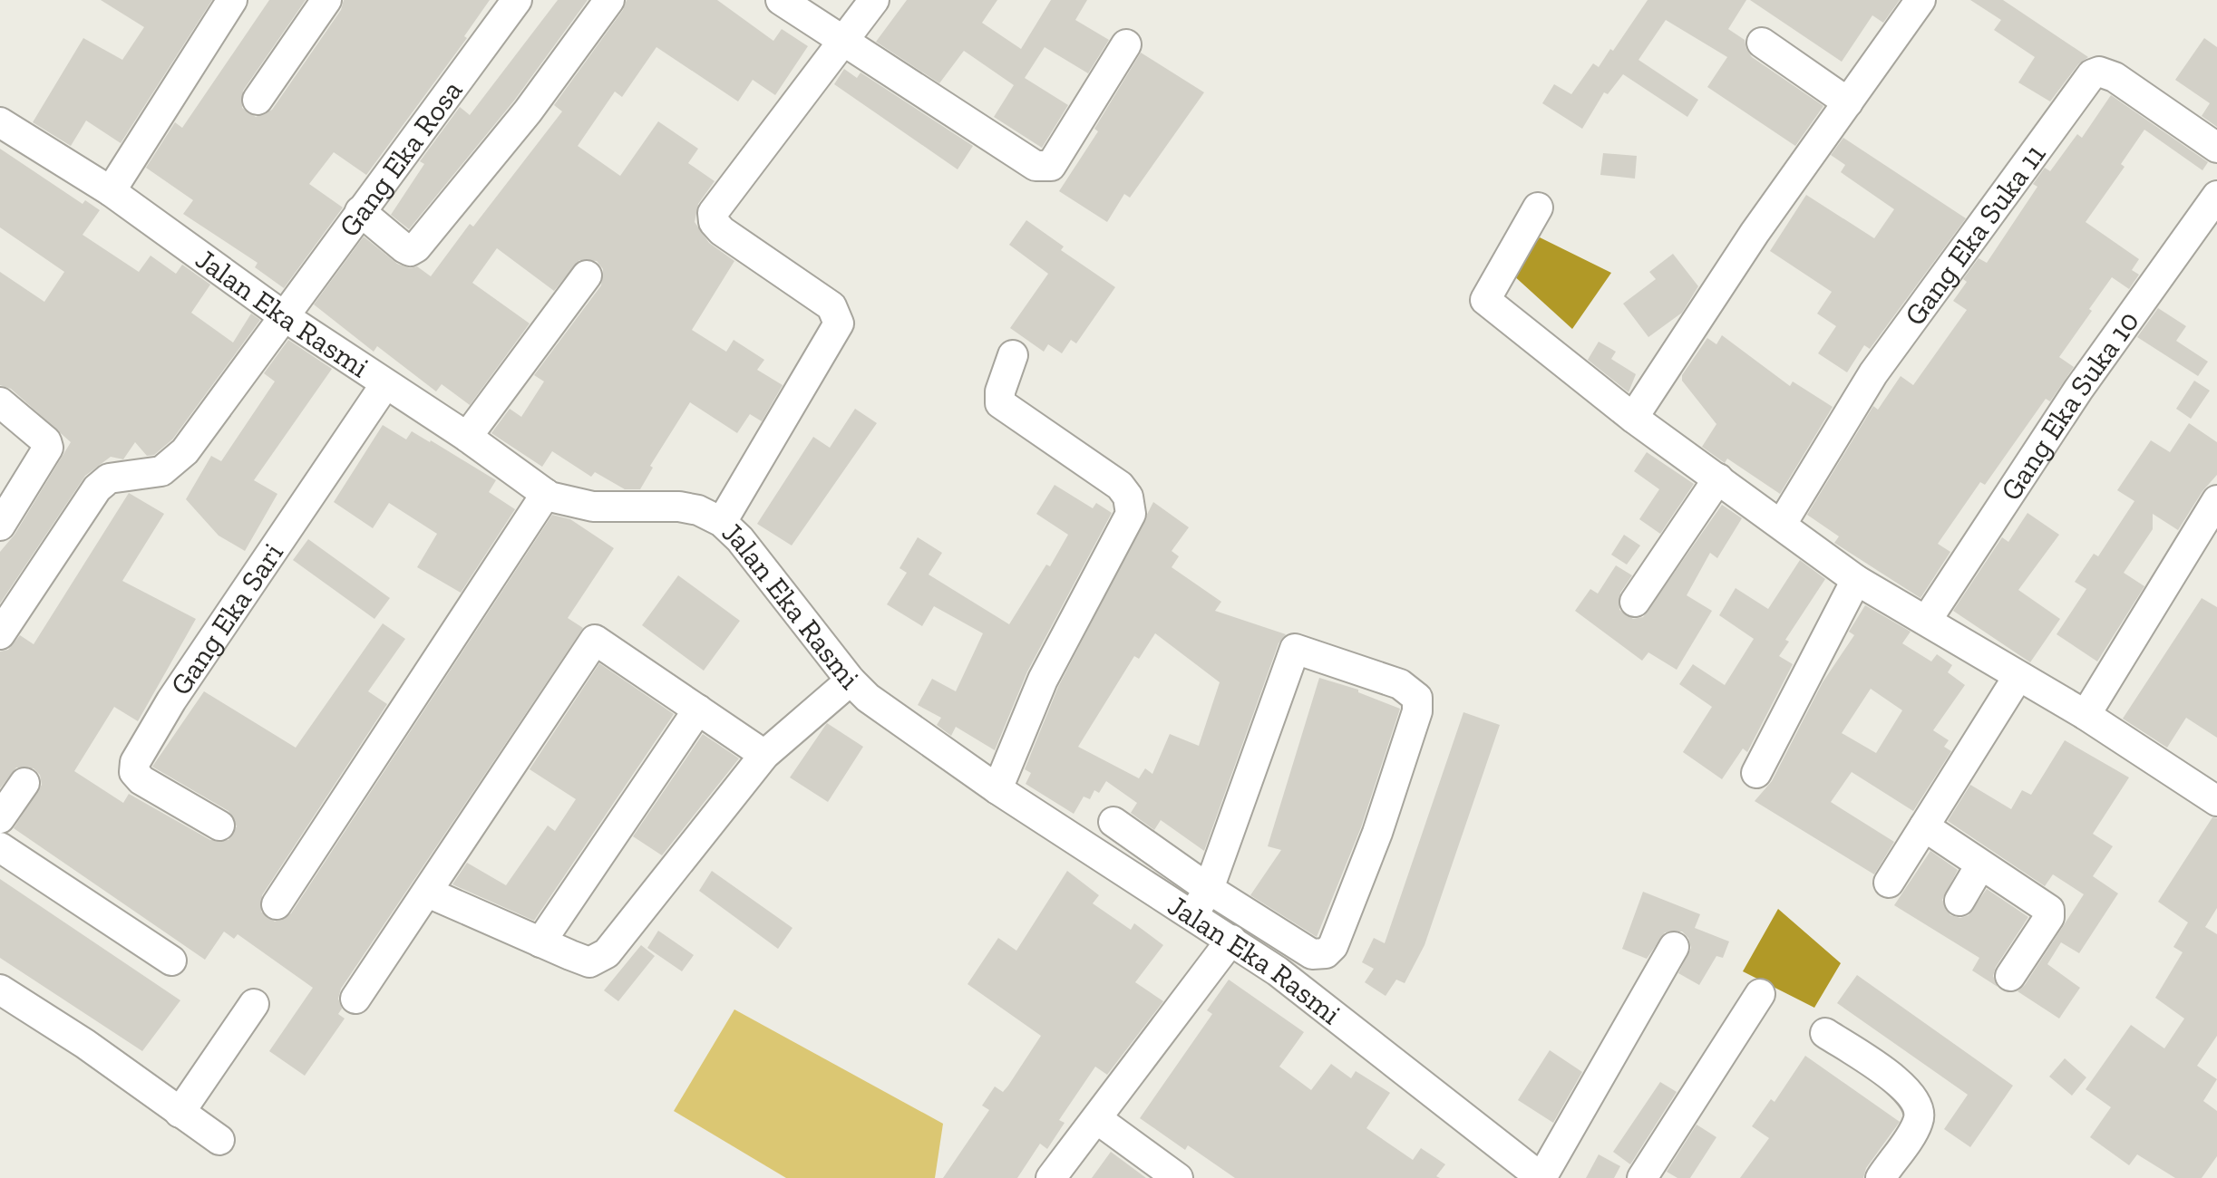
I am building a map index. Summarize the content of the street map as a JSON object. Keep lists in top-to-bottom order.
{
  "streets": {
    "street": [
      "Gang Eka Rosa",
      "Gang Eka Suka 11",
      "Jalan Eka Rasmi",
      "Gang Eka Suka 10",
      "Gang Eka Sari"
    ]
  },
  "crossings": [
    ["Gang Eka Rosa", "Jalan Eka Rasmi"],
    ["Jalan Eka Rasmi", "Gang Eka Sari"]
  ]
}
